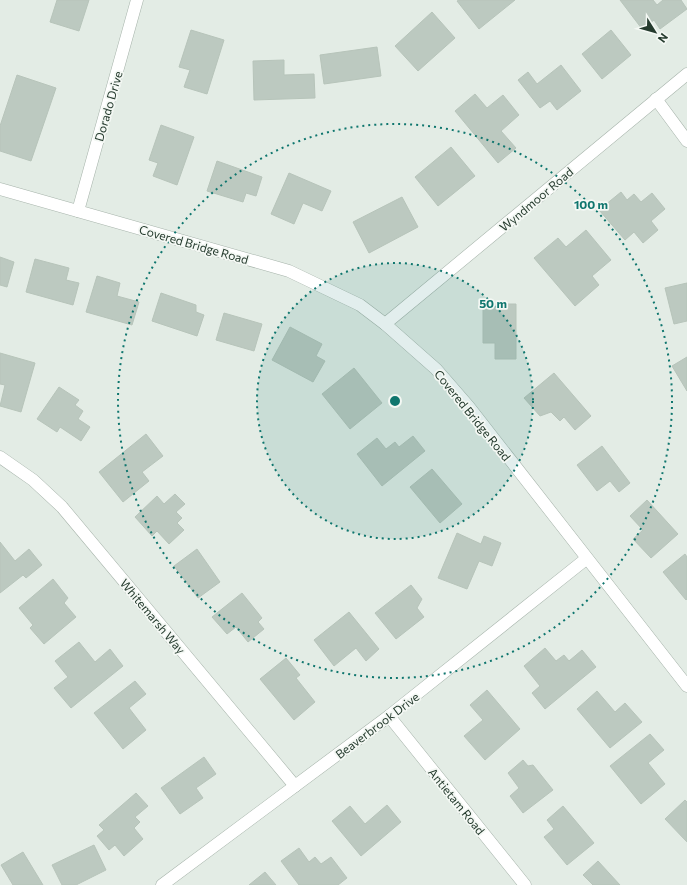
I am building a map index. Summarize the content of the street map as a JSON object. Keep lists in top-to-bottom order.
{
  "streets": {
    "street": [
      "Dorado Drive",
      "Wyndmoor Road",
      "Covered Bridge Road",
      "Whitemarsh Way",
      "Beaverbrook Drive",
      "Antietam Road"
    ]
  },
  "crossings": [
    ["Dorado Drive", "Covered Bridge Road"],
    ["Wyndmoor Road", "Covered Bridge Road"],
    ["Covered Bridge Road", "Beaverbrook Drive"],
    ["Whitemarsh Way", "Beaverbrook Drive"],
    ["Beaverbrook Drive", "Antietam Road"]
  ],
  "north": "bottom right",
  "rings": ["100 m", "50 m"]
}
